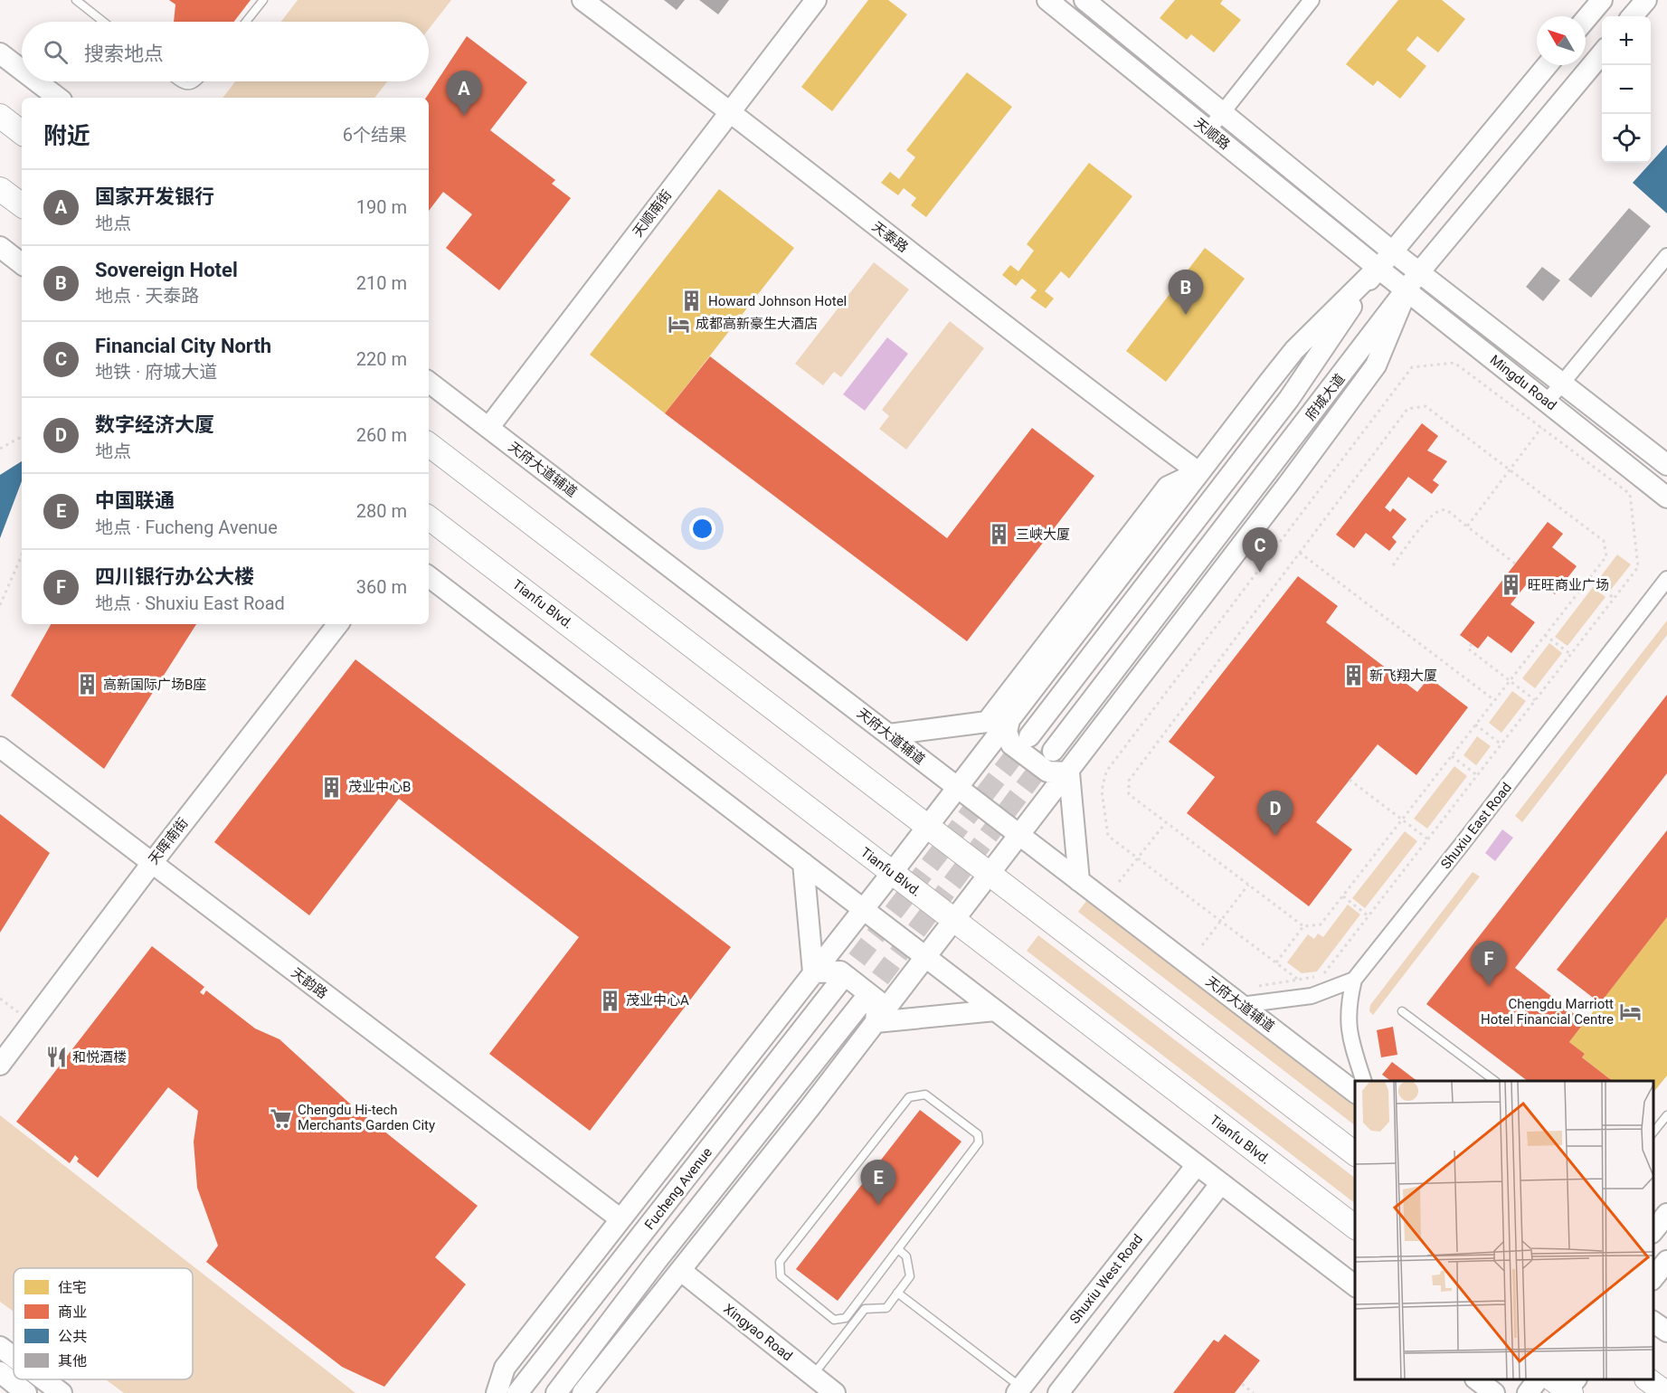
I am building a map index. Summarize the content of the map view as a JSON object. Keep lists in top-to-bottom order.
{
  "streets": {
    "main road": ["Tianfu Blvd."],
    "street": [
      "天顺路",
      "天顺南街",
      "天泰路",
      "Mingdu Road",
      "府城大道",
      "天府大道辅道",
      "Shuxiu East Road",
      "天晖南街",
      "天韵路",
      "Fucheng Avenue",
      "Shuxiu West Road",
      "Xingyao Road"
    ]
  },
  "crossings": [
    ["天顺路", "Mingdu Road"],
    ["天顺路", "府城大道"],
    ["天顺南街", "天泰路"],
    ["天顺南街", "天府大道辅道"],
    ["Mingdu Road", "府城大道"],
    ["天晖南街", "天韵路"]
  ],
  "places": {
    "building": [
      "Howard Johnson Hotel",
      "三峡大厦",
      "旺旺商业广场",
      "新飞翔大厦",
      "高新国际广场B座",
      "茂业中心B",
      "茂业中心A"
    ],
    "hotel": ["成都高新豪生大酒店", "Chengdu Marriott Hotel Financial Centre"],
    "restaurant": ["和悦酒楼"],
    "supermarket": ["Chengdu Hi-tech Merchants Garden City"]
  },
  "legend": [
    "住宅",
    "商业",
    "公共",
    "其他"
  ],
  "north": "top left",
  "page": {
    "map_buttons": ["+", "−"],
    "search": "搜索地点",
    "pins": [
      "A",
      "B",
      "C",
      "D",
      "F",
      "E"
    ],
    "heading": ["附近", "6个结果"],
    "list": [
      {
        "mark": "A",
        "name": "国家开发银行",
        "note": "地点",
        "value": "190 m"
      },
      {
        "mark": "B",
        "name": "Sovereign Hotel",
        "note": "地点 · 天泰路",
        "value": "210 m"
      },
      {
        "mark": "C",
        "name": "Financial City North",
        "note": "地铁 · 府城大道",
        "value": "220 m"
      },
      {
        "mark": "D",
        "name": "数字经济大厦",
        "note": "地点",
        "value": "260 m"
      },
      {
        "mark": "E",
        "name": "中国联通",
        "note": "地点 · Fucheng Avenue",
        "value": "280 m"
      },
      {
        "mark": "F",
        "name": "四川银行办公大楼",
        "note": "地点 · Shuxiu East Road",
        "value": "360 m"
      }
    ]
  }
}
